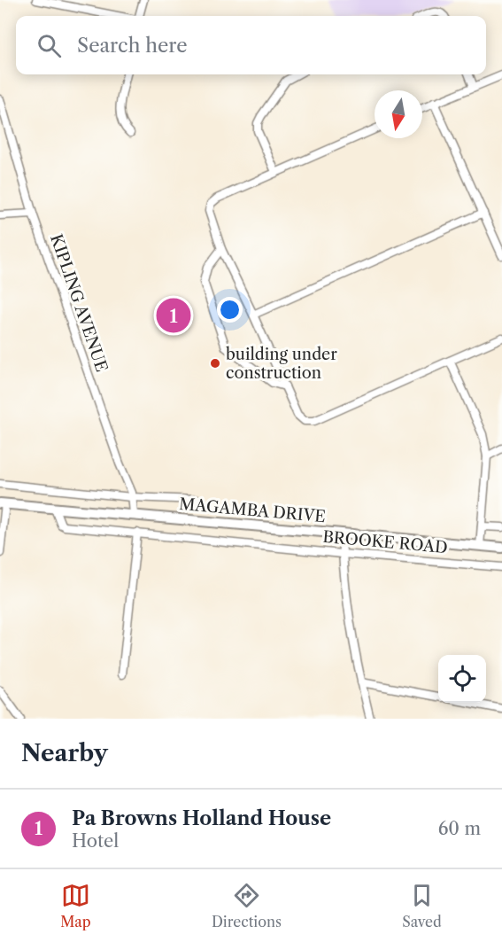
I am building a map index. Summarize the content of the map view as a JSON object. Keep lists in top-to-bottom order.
{
  "streets": {
    "street": ["KIPLING AVENUE", "MAGAMBA DRIVE", "BROOKE ROAD"]
  },
  "crossings": [
    ["KIPLING AVENUE", "MAGAMBA DRIVE"],
    ["MAGAMBA DRIVE", "BROOKE ROAD"]
  ],
  "places": ["building under construction"],
  "north": "bottom",
  "page": {
    "search": "Search here",
    "pins": "1",
    "heading": "Nearby",
    "list": [
      {
        "mark": "1",
        "name": "Pa Browns Holland House",
        "note": "Hotel",
        "value": "60 m"
      }
    ],
    "nav": ["Map", "Directions", "Saved"]
  }
}
